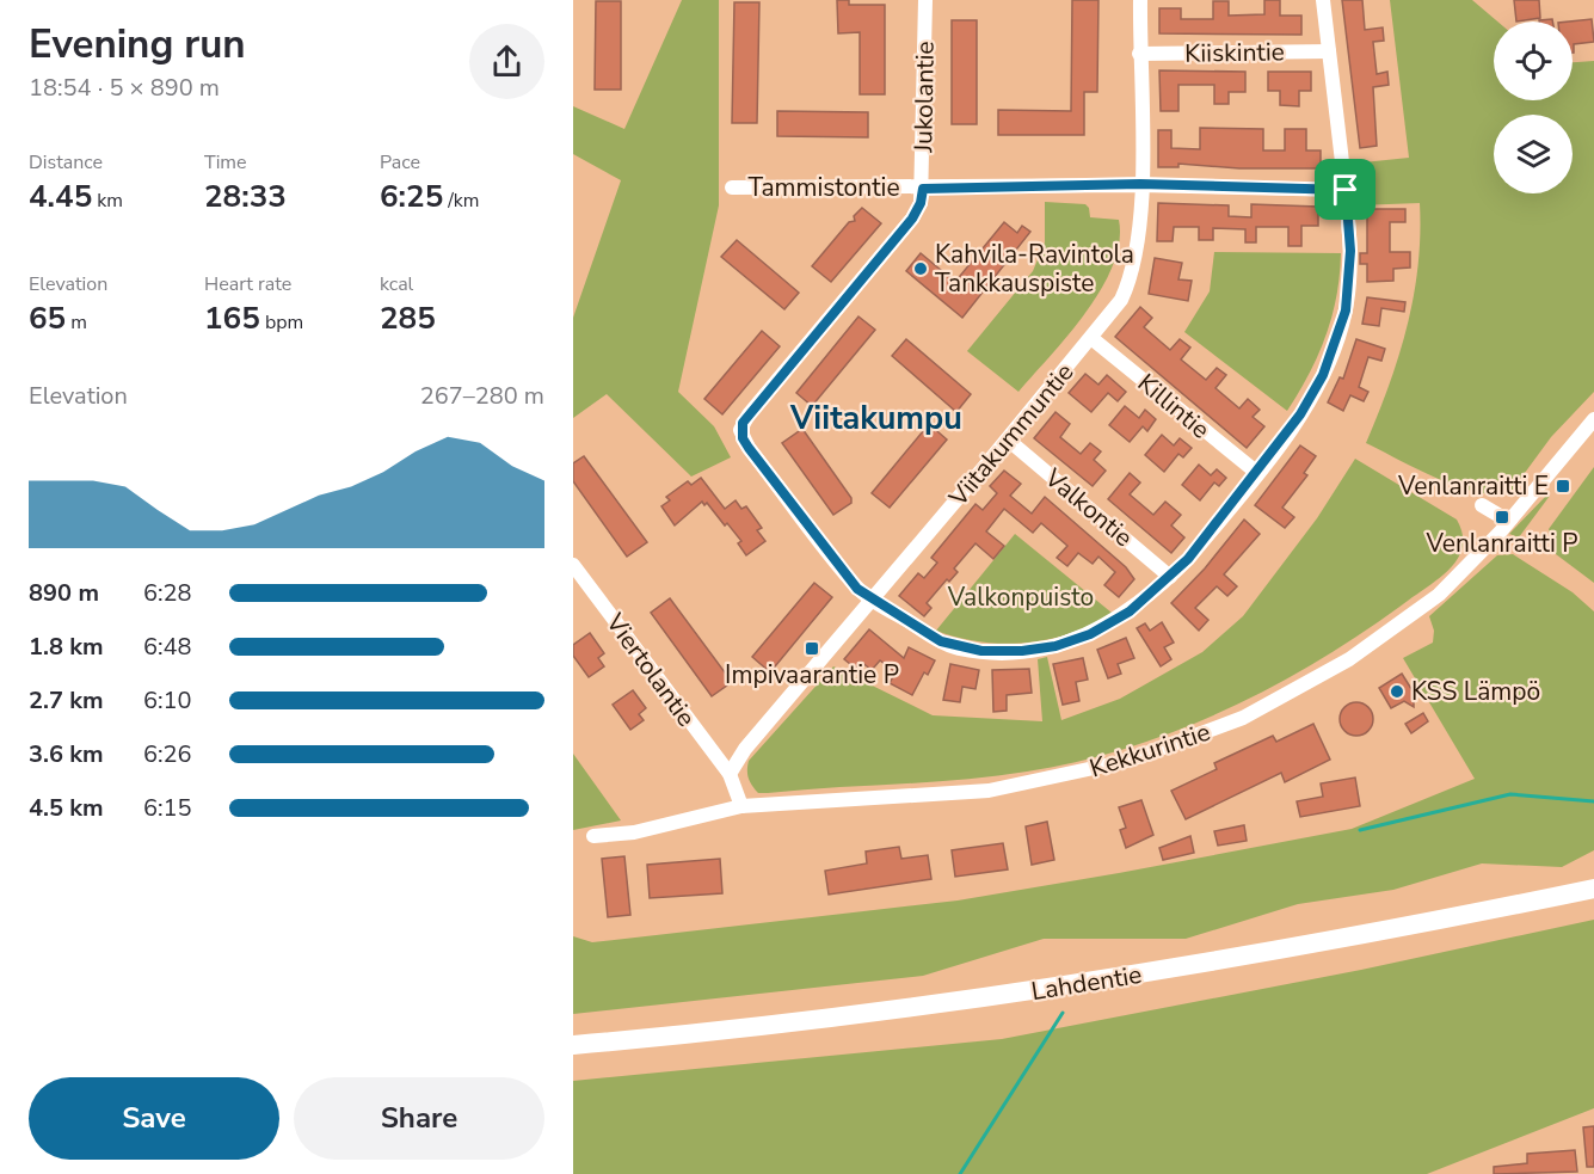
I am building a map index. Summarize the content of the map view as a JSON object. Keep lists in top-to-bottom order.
{
  "streets": {
    "highway": ["Lahdentie"],
    "street": [
      "Kiiskintie",
      "Jukolantie",
      "Tammistontie",
      "Killintie",
      "Viitakummuntie",
      "Valkontie",
      "Viertolantie",
      "Kekkurintie"
    ]
  },
  "crossings": [
    ["Kiiskintie", "Viitakummuntie"],
    ["Jukolantie", "Tammistontie"],
    ["Jukolantie", "Viitakummuntie"],
    ["Tammistontie", "Viitakummuntie"],
    ["Killintie", "Viitakummuntie"],
    ["Viitakummuntie", "Valkontie"],
    ["Viitakummuntie", "Viertolantie"]
  ],
  "districts": ["Viitakumpu"],
  "parks": ["Valkonpuisto"],
  "places": {
    "other": ["Kahvila-Ravintola Tankkauspiste", "KSS Lämpö"],
    "transit": ["Venlanraitti E", "Venlanraitti P", "Impivaarantie P"]
  },
  "page": {
    "heading": ["Evening run", "18:54 · 5 × 890 m"],
    "stats": [
      ["Distance", "4.45 km"],
      ["Time", "28:33"],
      ["Pace", "6:25 /km"],
      ["Elevation", "65 m"],
      ["Heart rate", "165 bpm"],
      ["kcal", "285"]
    ],
    "chart": ["Elevation", "267–280 m"],
    "list": [
      {
        "name": "890 m",
        "note": "6:28"
      },
      {
        "name": "1.8 km",
        "note": "6:48"
      },
      {
        "name": "2.7 km",
        "note": "6:10"
      },
      {
        "name": "3.6 km",
        "note": "6:26"
      },
      {
        "name": "4.5 km",
        "note": "6:15"
      }
    ],
    "buttons": ["Save", "Share"]
  }
}
